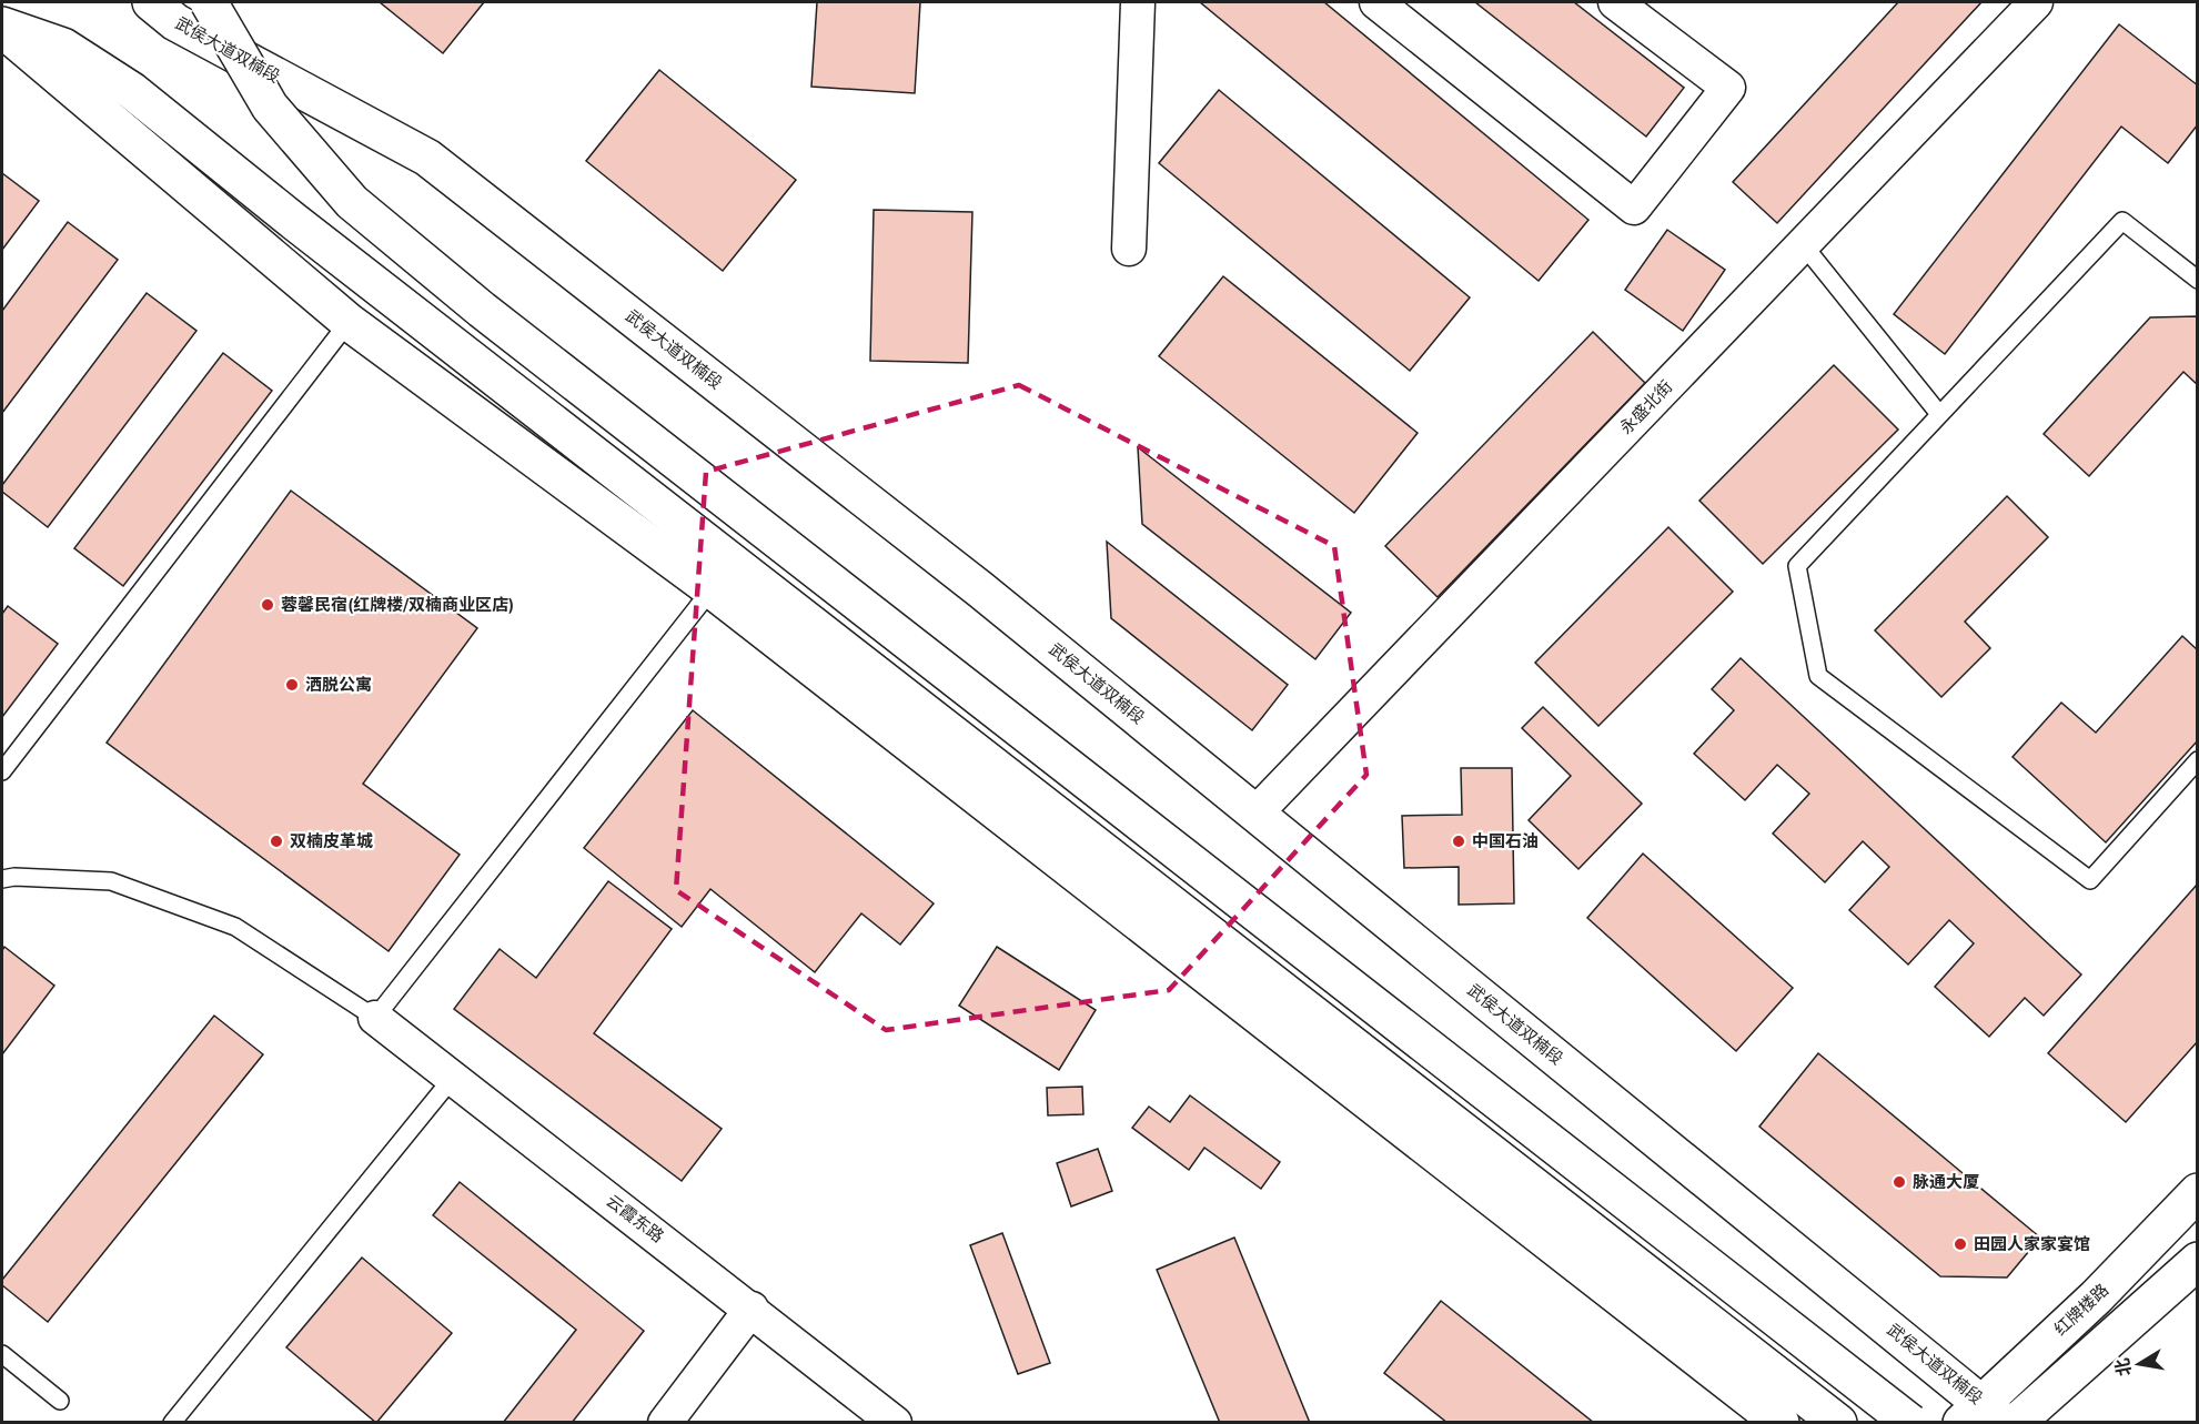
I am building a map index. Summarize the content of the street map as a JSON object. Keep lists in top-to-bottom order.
{
  "streets": {
    "main road": ["武侯大道双楠段", "红牌楼路"],
    "street": ["永盛北街", "云霞东路"]
  },
  "crossings": [
    ["武侯大道双楠段", "永盛北街"],
    ["武侯大道双楠段", "红牌楼路"]
  ],
  "places": [
    "蓉馨民宿(红牌楼/双楠商业区店)",
    "洒脱公寓",
    "双楠皮革城",
    "中国石油",
    "脉通大厦",
    "田园人家家宴馆"
  ],
  "north": "left"
}
